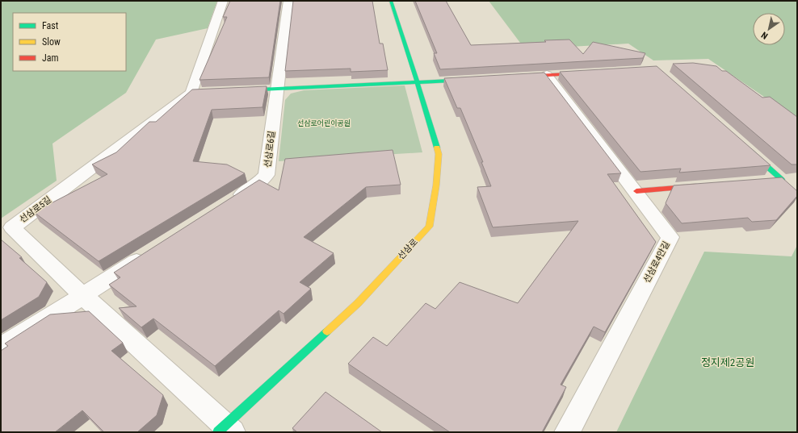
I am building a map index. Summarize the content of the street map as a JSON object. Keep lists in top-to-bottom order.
{
  "streets": {
    "street": [
      "선삼로6길",
      "선삼로5길",
      "선삼로",
      "선삼로4안길"
    ]
  },
  "crossings": [
    ["선삼로5길", "선삼로"]
  ],
  "parks": ["선삼로어린이공원", "정지제2공원"],
  "legend": ["Fast", "Slow", "Jam"],
  "north": "bottom left"
}
